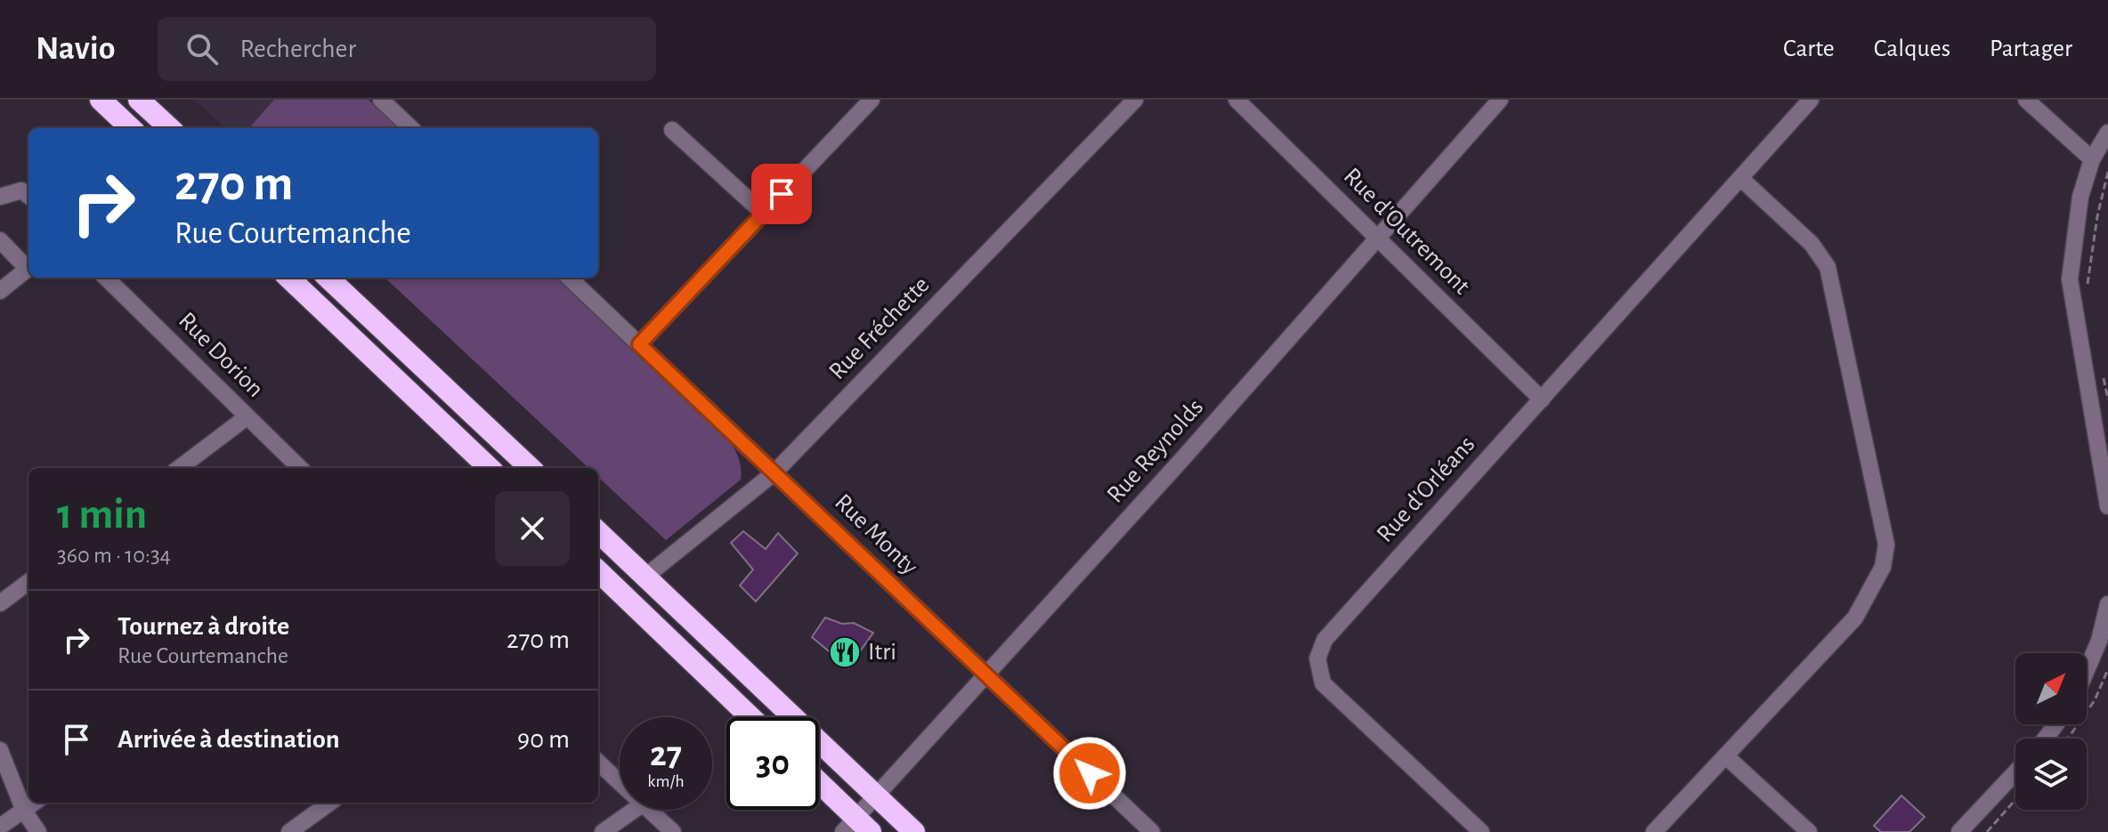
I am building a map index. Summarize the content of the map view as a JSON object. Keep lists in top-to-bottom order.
{
  "streets": {
    "street": [
      "Rue d'Outremont",
      "Rue Fréchette",
      "Rue Dorion",
      "Rue Reynolds",
      "Rue d'Orléans",
      "Rue Monty"
    ]
  },
  "crossings": [
    ["Rue d'Outremont", "Rue Reynolds"],
    ["Rue d'Outremont", "Rue d'Orléans"],
    ["Rue Fréchette", "Rue Monty"],
    ["Rue Reynolds", "Rue Monty"]
  ],
  "places": {
    "restaurant": ["Itri"]
  },
  "north": "top right",
  "page": {
    "header": "Navio",
    "search": "Rechercher",
    "nav": ["Carte", "Calques", "Partager"],
    "turn": ["270 m", "Rue Courtemanche"],
    "heading": ["1 min", "360 m · 10:34"],
    "list": [
      {
        "name": "Tournez à droite",
        "note": "Rue Courtemanche",
        "value": "270 m"
      },
      {
        "name": "Arrivée à destination",
        "value": "90 m"
      }
    ],
    "speed": "27 km/h",
    "limit": "30"
  }
}
